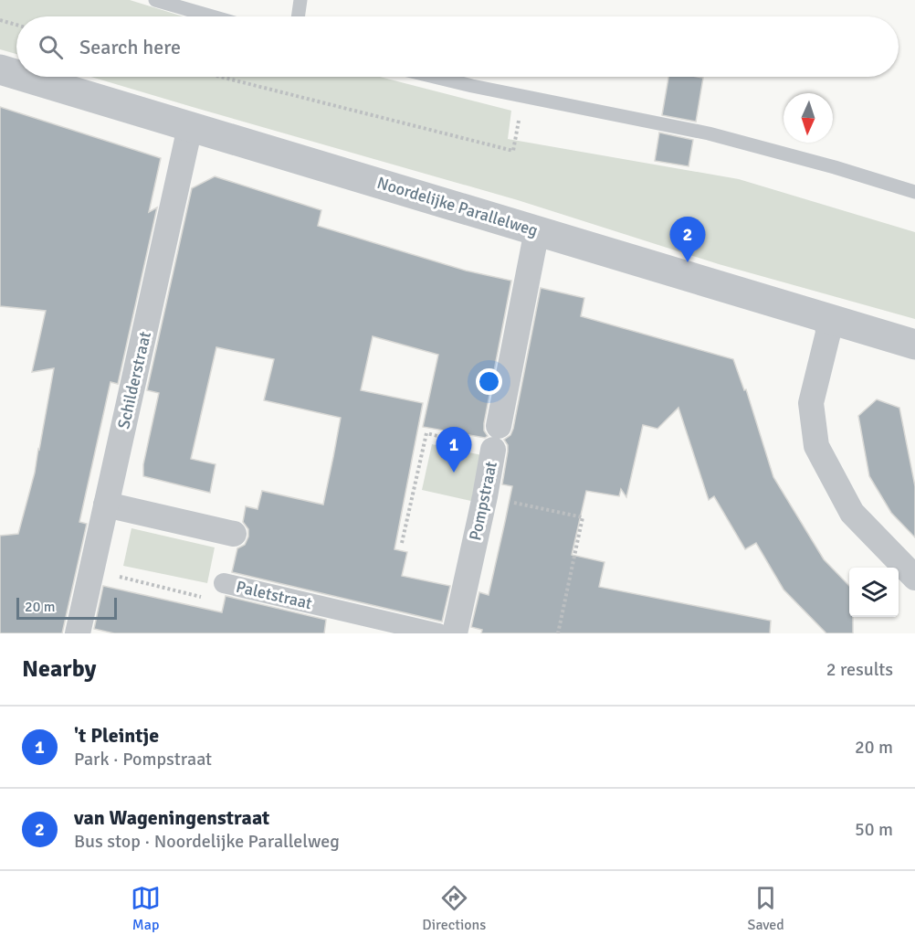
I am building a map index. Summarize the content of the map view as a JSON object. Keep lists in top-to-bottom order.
{
  "streets": {
    "street": [
      "Noordelijke Parallelweg",
      "Schilderstraat",
      "Pompstraat",
      "Paletstraat"
    ]
  },
  "crossings": [
    ["Noordelijke Parallelweg", "Schilderstraat"],
    ["Noordelijke Parallelweg", "Pompstraat"],
    ["Schilderstraat", "Paletstraat"]
  ],
  "scale_bar": "20 m",
  "north": "bottom",
  "page": {
    "search": "Search here",
    "pins": ["2", "1"],
    "scale": "20 m",
    "heading": ["Nearby", "2 results"],
    "list": [
      {
        "mark": "1",
        "name": "'t Pleintje",
        "note": "Park · Pompstraat",
        "value": "20 m"
      },
      {
        "mark": "2",
        "name": "van Wageningenstraat",
        "note": "Bus stop · Noordelijke Parallelweg",
        "value": "50 m"
      }
    ],
    "nav": ["Map", "Directions", "Saved"]
  }
}
